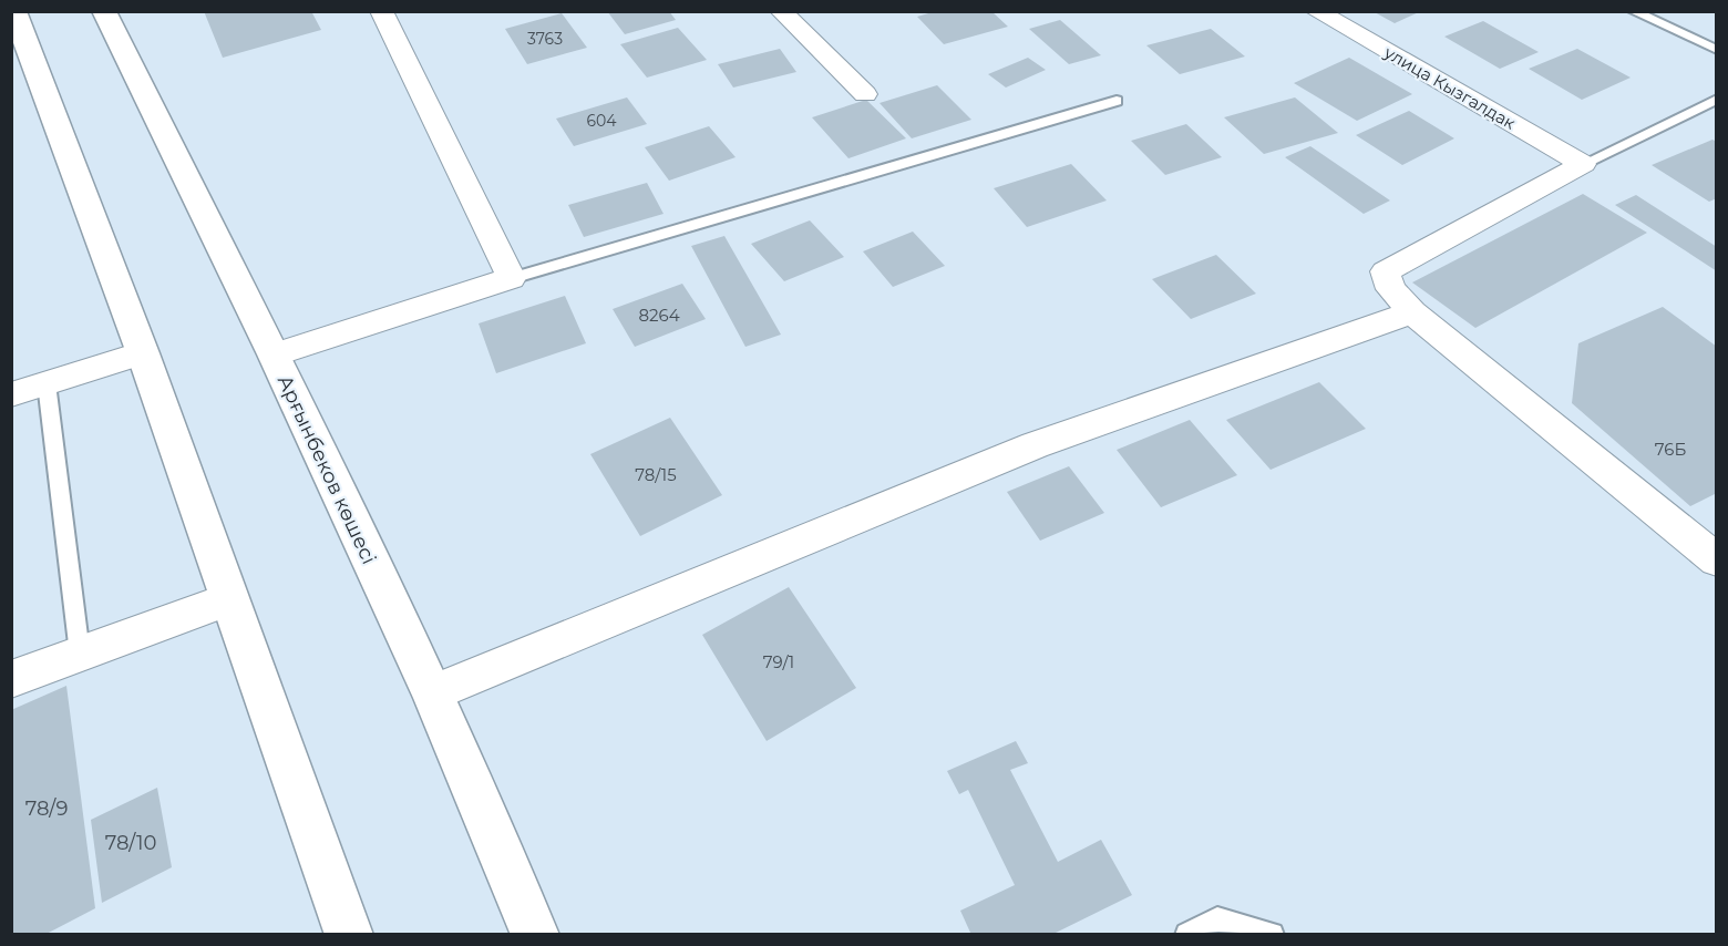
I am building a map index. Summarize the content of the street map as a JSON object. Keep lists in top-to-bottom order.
{
  "streets": {
    "main road": ["Арғынбеков көшесі"],
    "street": ["улица Кызгалдак"]
  },
  "house_numbers": [
    "3763",
    "604",
    "8264",
    "76Б",
    "78/15",
    "79/1",
    "78/9",
    "78/10"
  ]
}
